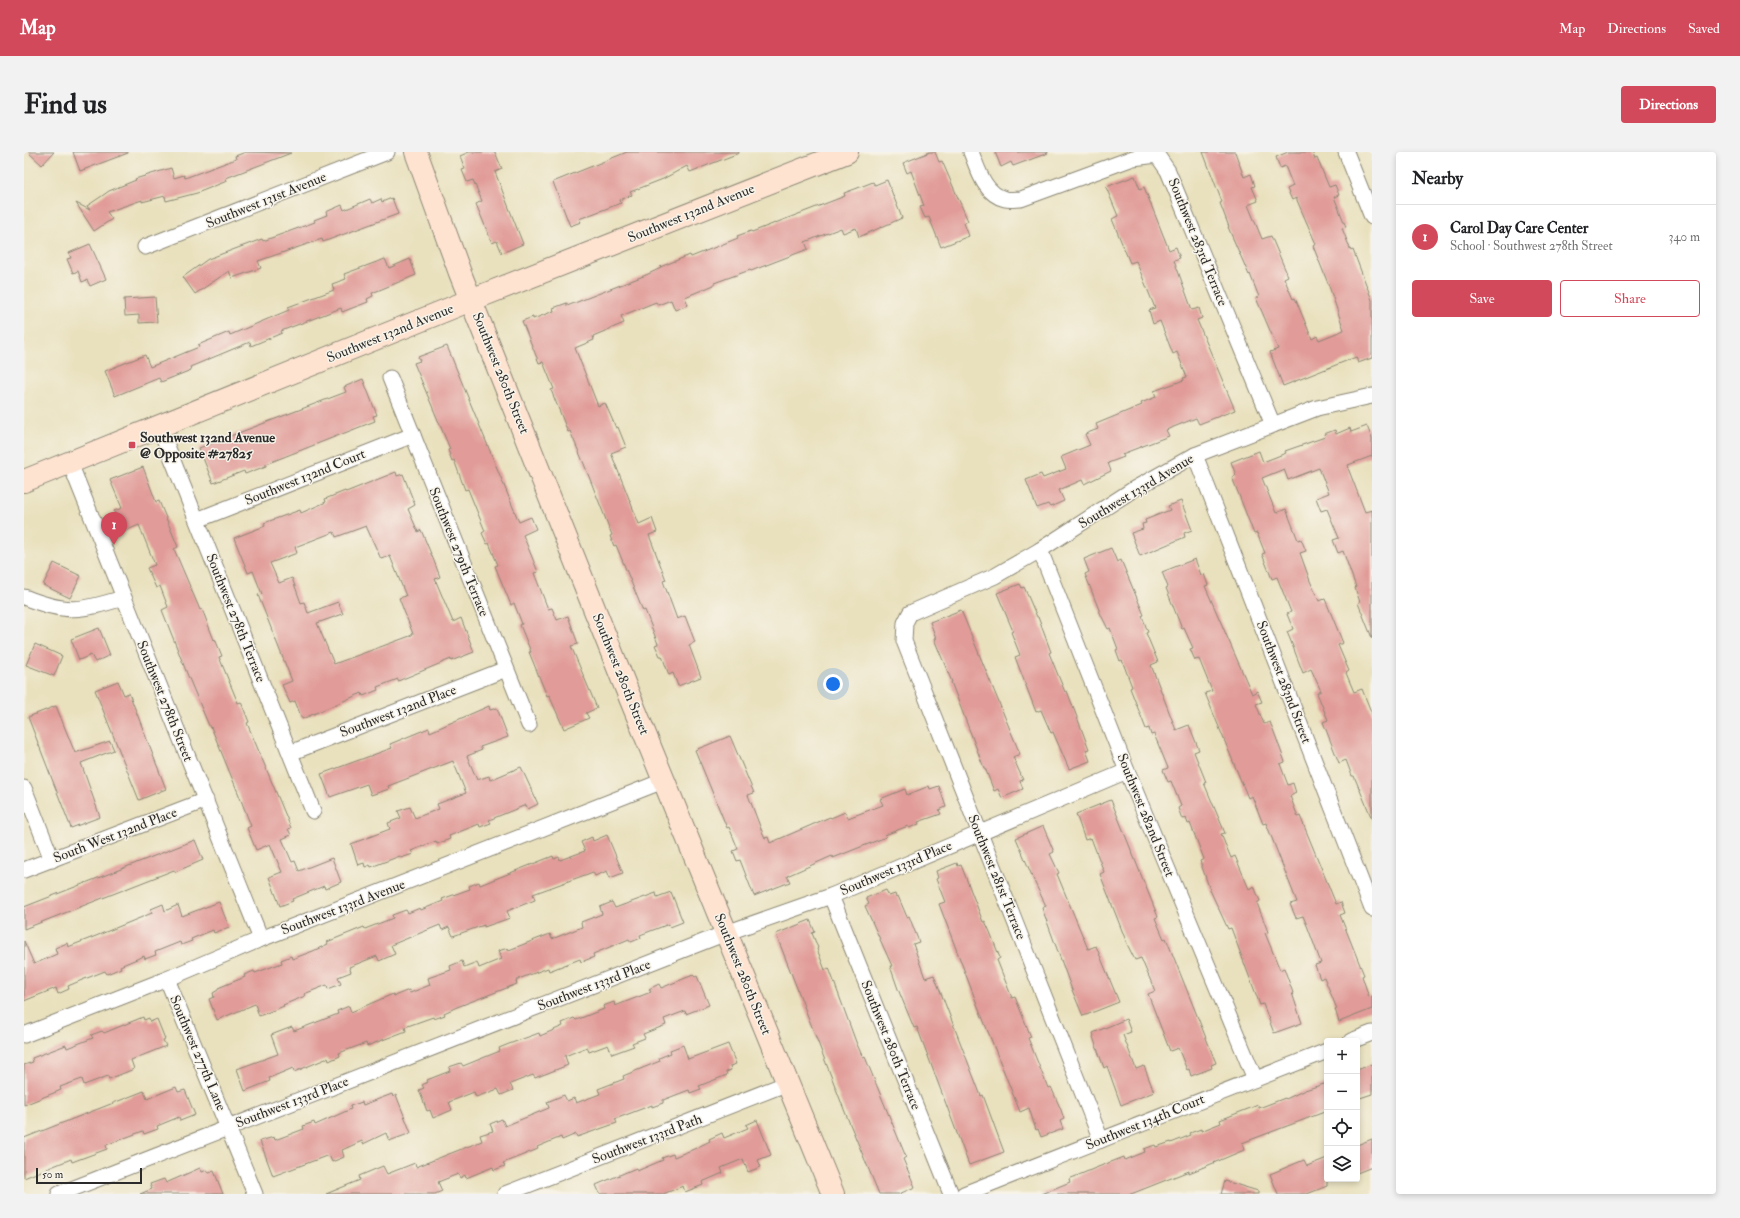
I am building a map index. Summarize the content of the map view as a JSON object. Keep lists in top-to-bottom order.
{
  "streets": {
    "street": [
      "Southwest 131st Avenue",
      "Southwest 132nd Avenue",
      "Southwest 283rd Terrace",
      "Southwest 280th Street",
      "Southwest 132nd Court",
      "Southwest 133rd Avenue",
      "Southwest 279th Terrace",
      "Southwest 278th Terrace",
      "Southwest 283nd Street",
      "Southwest 278th Street",
      "Southwest 132nd Place",
      "Southwest 282nd Street",
      "South West 132nd Place",
      "Southwest 133rd Place",
      "Southwest 281st Terrace",
      "Southwest 280th Terrace",
      "Southwest 277th Lane",
      "Southwest 134th Court",
      "Southwest 133rd Path"
    ]
  },
  "crossings": [
    ["Southwest 132nd Avenue", "Southwest 280th Street"],
    ["Southwest 132nd Avenue", "Southwest 278th Terrace"],
    ["Southwest 132nd Avenue", "Southwest 278th Street"],
    ["Southwest 283rd Terrace", "Southwest 133rd Avenue"],
    ["Southwest 280th Street", "Southwest 133rd Avenue"],
    ["Southwest 280th Street", "Southwest 133rd Place"],
    ["Southwest 280th Street", "Southwest 133rd Path"],
    ["Southwest 132nd Court", "Southwest 279th Terrace"],
    ["Southwest 132nd Court", "Southwest 278th Terrace"],
    ["Southwest 133rd Avenue", "Southwest 283nd Street"],
    ["Southwest 133rd Avenue", "Southwest 278th Street"],
    ["Southwest 133rd Avenue", "Southwest 282nd Street"],
    ["Southwest 133rd Avenue", "Southwest 281st Terrace"],
    ["Southwest 133rd Avenue", "Southwest 277th Lane"],
    ["Southwest 279th Terrace", "Southwest 132nd Place"],
    ["Southwest 278th Terrace", "Southwest 132nd Place"],
    ["Southwest 278th Street", "South West 132nd Place"],
    ["Southwest 282nd Street", "Southwest 133rd Place"],
    ["Southwest 282nd Street", "Southwest 134th Court"],
    ["Southwest 133rd Place", "Southwest 281st Terrace"],
    ["Southwest 133rd Place", "Southwest 280th Terrace"],
    ["Southwest 133rd Place", "Southwest 277th Lane"],
    ["Southwest 281st Terrace", "Southwest 134th Court"]
  ],
  "places": {
    "transit": ["Southwest 132nd Avenue @ Opposite #27825"]
  },
  "scale_bar": "50 m",
  "page": {
    "header": "Map",
    "nav": ["Map", "Directions", "Saved"],
    "buttons": [
      "Directions",
      ["Save", "Share"]
    ],
    "title": "Find us",
    "heading": "Nearby",
    "list": [
      {
        "mark": "1",
        "name": "Carol Day Care Center",
        "note": "School · Southwest 278th Street",
        "value": "340 m"
      }
    ],
    "pins": "1",
    "map_buttons": ["+", "−"],
    "scale": "50 m"
  }
}
